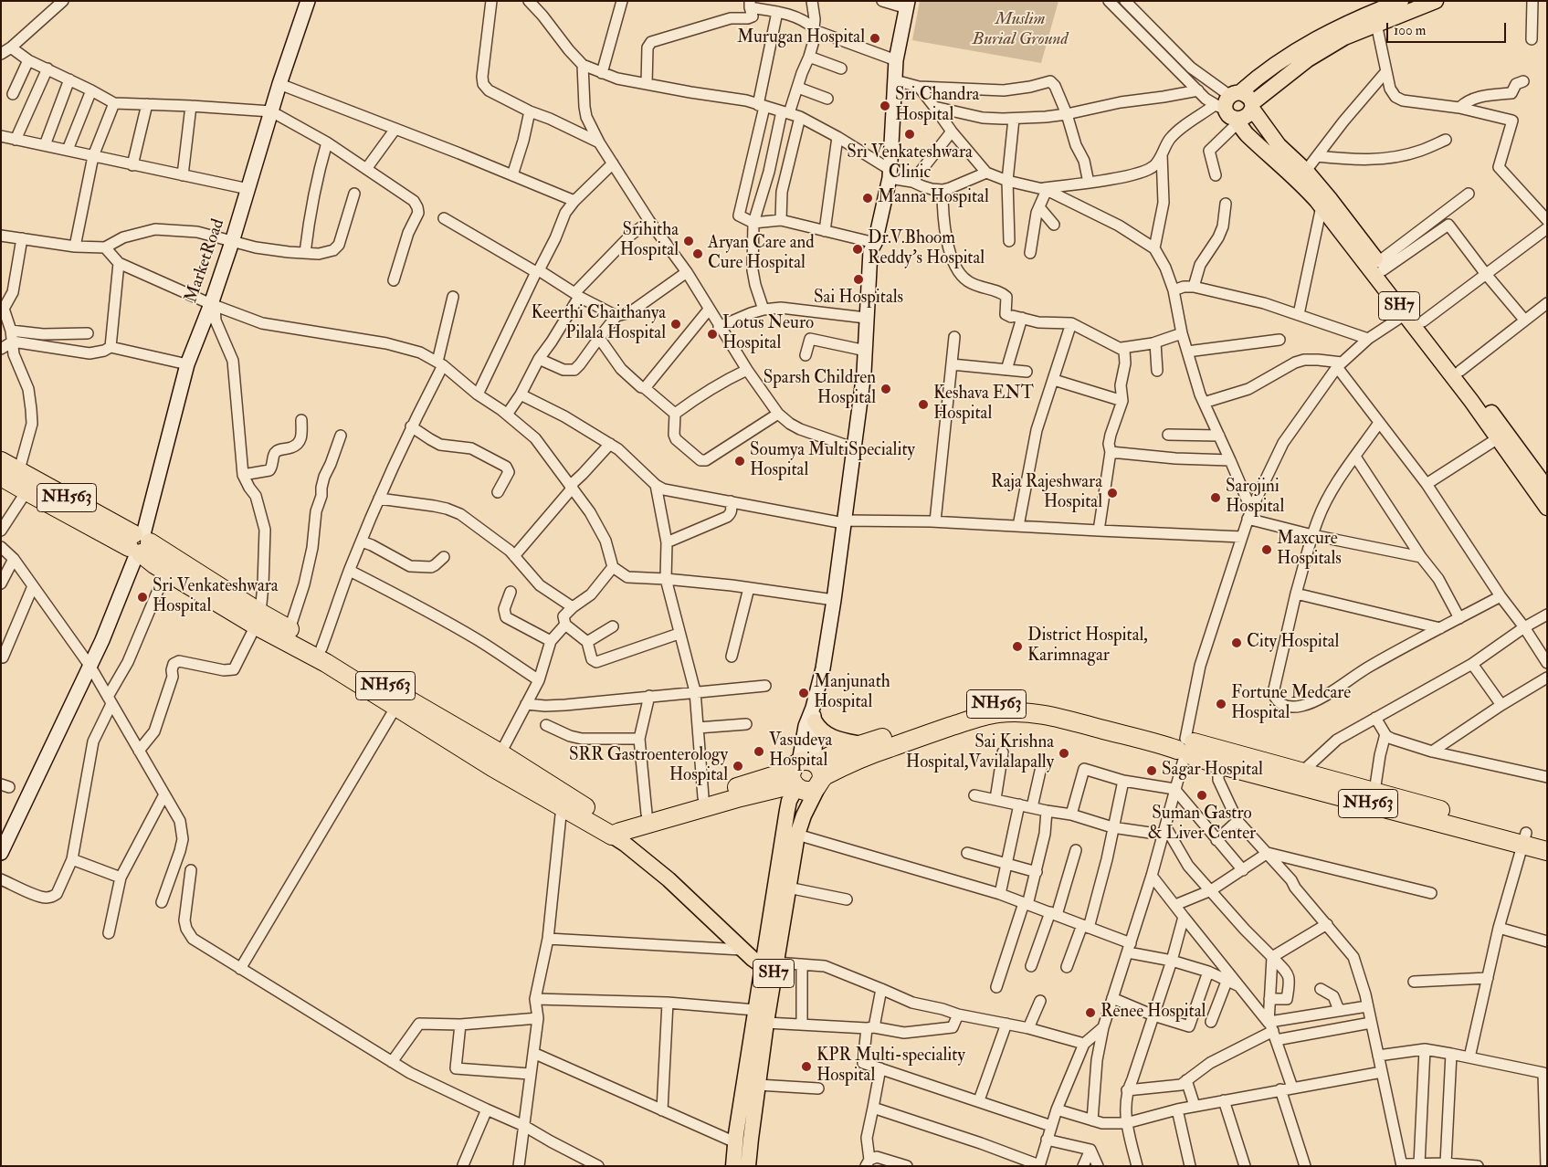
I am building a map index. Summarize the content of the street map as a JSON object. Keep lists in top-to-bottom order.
{
  "streets": {
    "highway": ["NH563"],
    "main road": ["SH7"],
    "street": ["MarketRoad"]
  },
  "crossings": [
    ["MarketRoad", "NH563"],
    ["SH7", "NH563"]
  ],
  "parks": ["Muslim Burial Ground"],
  "places": [
    "Murugan Hospital",
    "Sri Chandra Hospital",
    "Sri Venkateshwara Clinic",
    "Manna Hospital",
    "Srihitha Hospital",
    "Dr.V.Bhoom Reddy's Hospital",
    "Aryan Care and Cure Hospital",
    "Sai Hospitals",
    "Keerthi Chaithanya Pilala Hospital",
    "Lotus Neuro Hospital",
    "Sparsh Children Hospital",
    "Keshava ENT Hospital",
    "Soumya MultiSpeciality Hospital",
    "Raja Rajeshwara Hospital",
    "Sarojini Hospital",
    "Maxcure Hospitals",
    "Sri Venkateshwara Hospital",
    "City Hospital",
    "District Hospital, Karimnagar",
    "Manjunath Hospital",
    "Fortune Medcare Hospital",
    "Vasudeva Hospital",
    "Sai Krishna Hospital,Vavilalapally",
    "SRR Gastroenterology Hospital",
    "Sagar Hospital",
    "Suman Gastro & Liver Center",
    "Renee Hospital",
    "KPR Multi-speciality Hospital"
  ],
  "scale_bar": "100 m"
}
